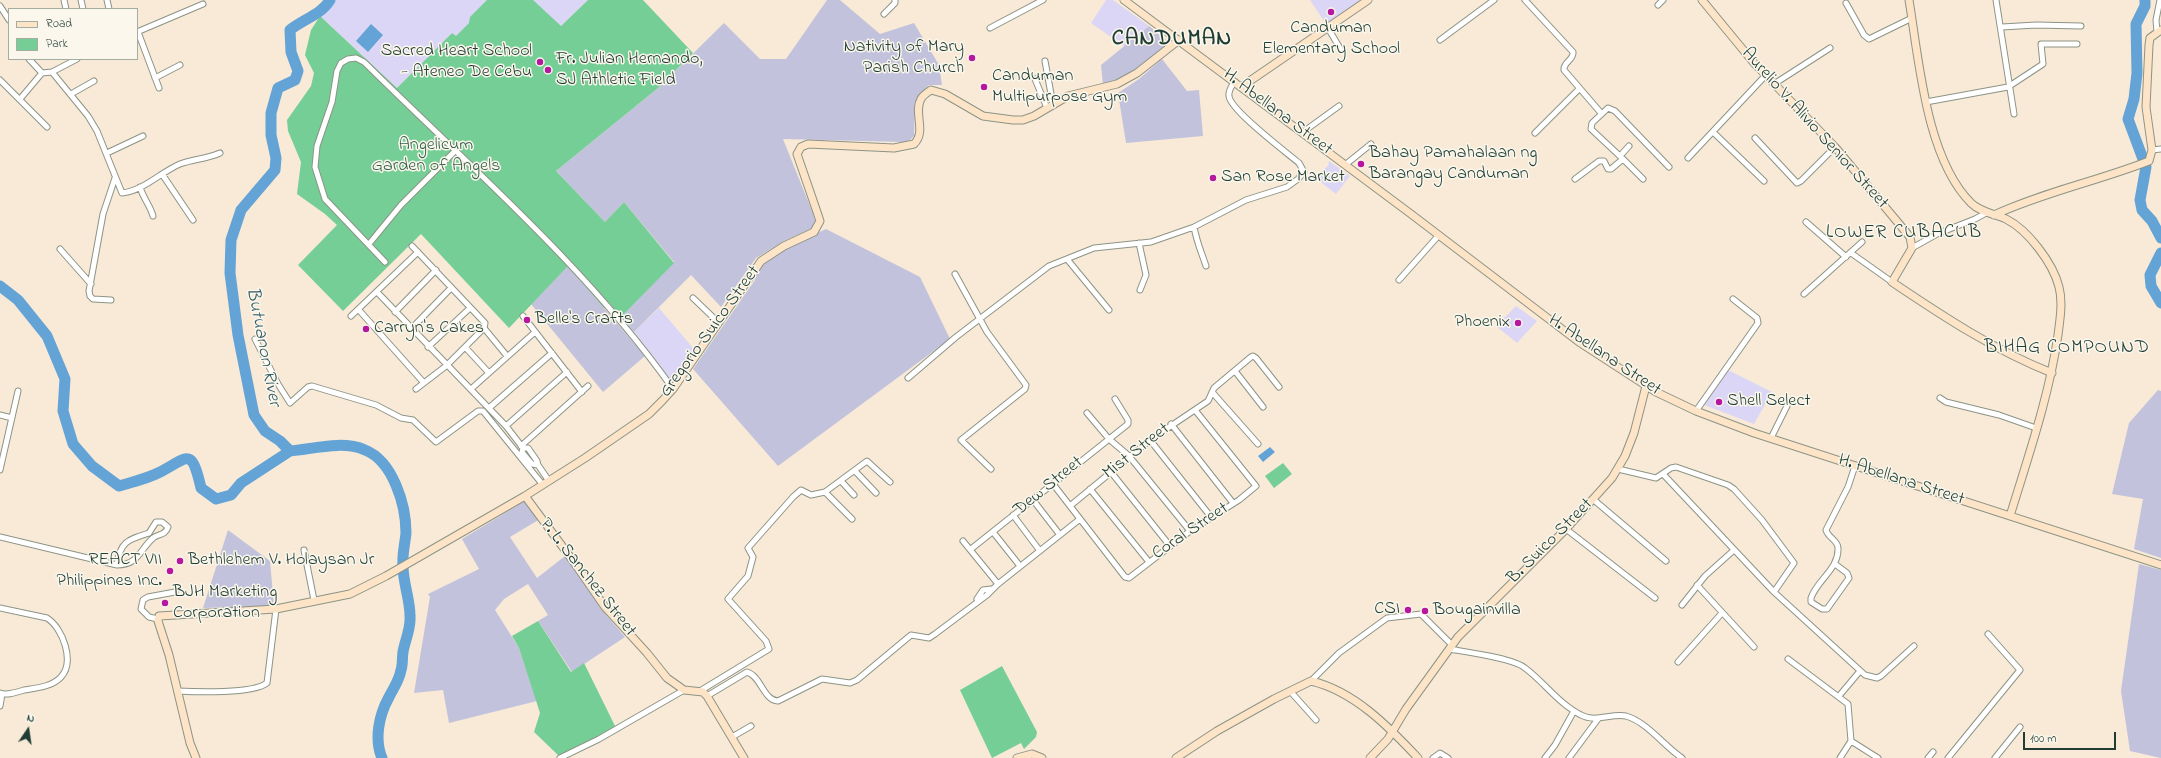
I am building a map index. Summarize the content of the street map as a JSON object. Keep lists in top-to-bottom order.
{
  "streets": {
    "street": [
      "H. Abellana Street",
      "Aurelio V. Alivio Senior Street",
      "Gregorio Suico Street",
      "Mist Street",
      "Dew Street",
      "Coral Street",
      "B. Suico Street",
      "P. L. Sanchez Street"
    ]
  },
  "crossings": [
    ["H. Abellana Street", "Gregorio Suico Street"],
    ["H. Abellana Street", "B. Suico Street"],
    ["Gregorio Suico Street", "P. L. Sanchez Street"],
    ["Mist Street", "Coral Street"]
  ],
  "districts": ["CANDUMAN", "LOWER CUBACUB", "BIHAG COMPOUND"],
  "water": ["Butuanon River"],
  "parks": ["Angelicum Garden of Angels"],
  "places": [
    "Canduman Elementary School",
    "Nativity of Mary Parish Church",
    "Sacred Heart School - Ateneo De Cebu",
    "Fr. Julian Hernando, SJ Athletic Field",
    "Canduman Multipurpose Gym",
    "Bahay Pamahalaan ng Barangay Canduman",
    "San Rose Market",
    "Belle's Crafts",
    "Phoenix",
    "Carryn's Cakes",
    "Shell Select",
    "Bethlehem V. Holaysan Jr",
    "REACT VII Philippines Inc.",
    "BJH Marketing Corporation",
    "CSI",
    "Bougainvilla"
  ],
  "legend": ["Road", "Park"],
  "scale_bar": "100 m",
  "north": "top"
}
